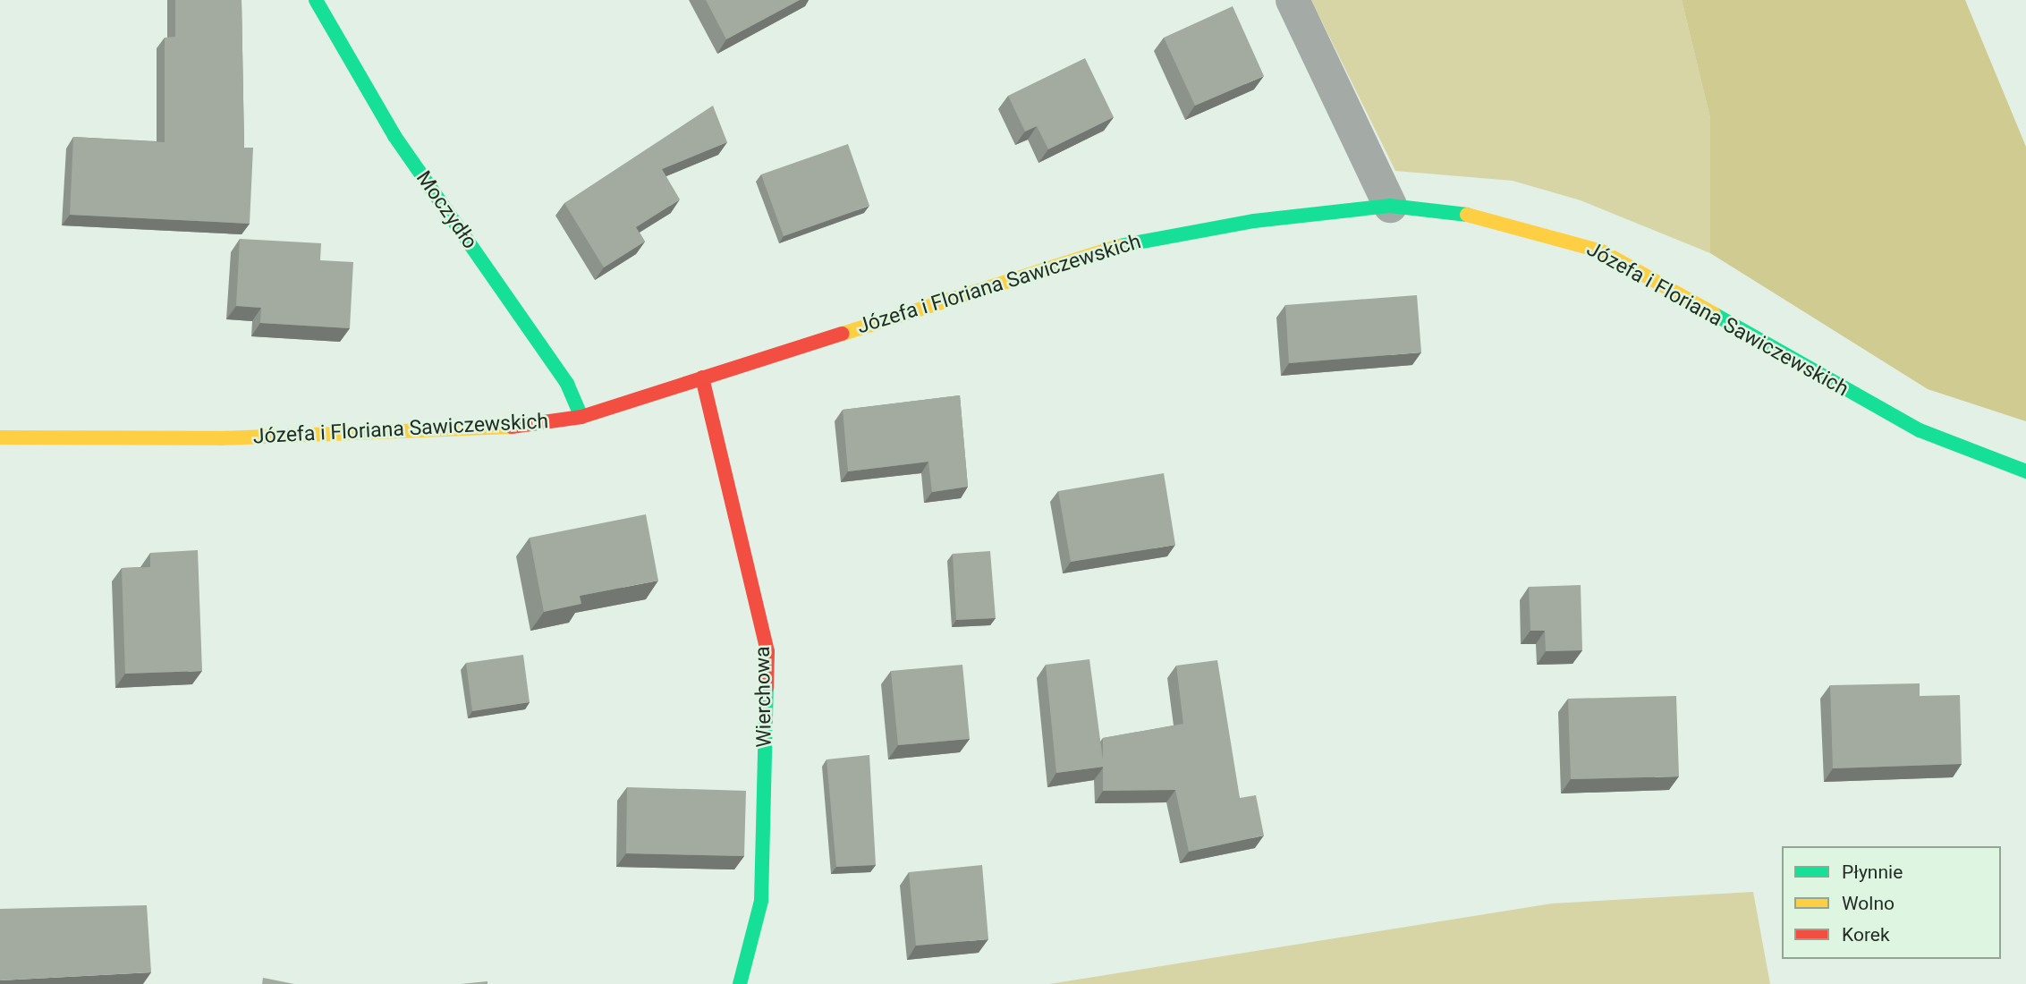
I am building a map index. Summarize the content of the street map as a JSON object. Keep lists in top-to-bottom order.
{
  "streets": {
    "street": ["Moczydło", "Józefa i Floriana Sawiczewskich", "Wierchowa"]
  },
  "crossings": [
    ["Moczydło", "Józefa i Floriana Sawiczewskich"],
    ["Józefa i Floriana Sawiczewskich", "Wierchowa"]
  ],
  "legend": ["Płynnie", "Wolno", "Korek"]
}
